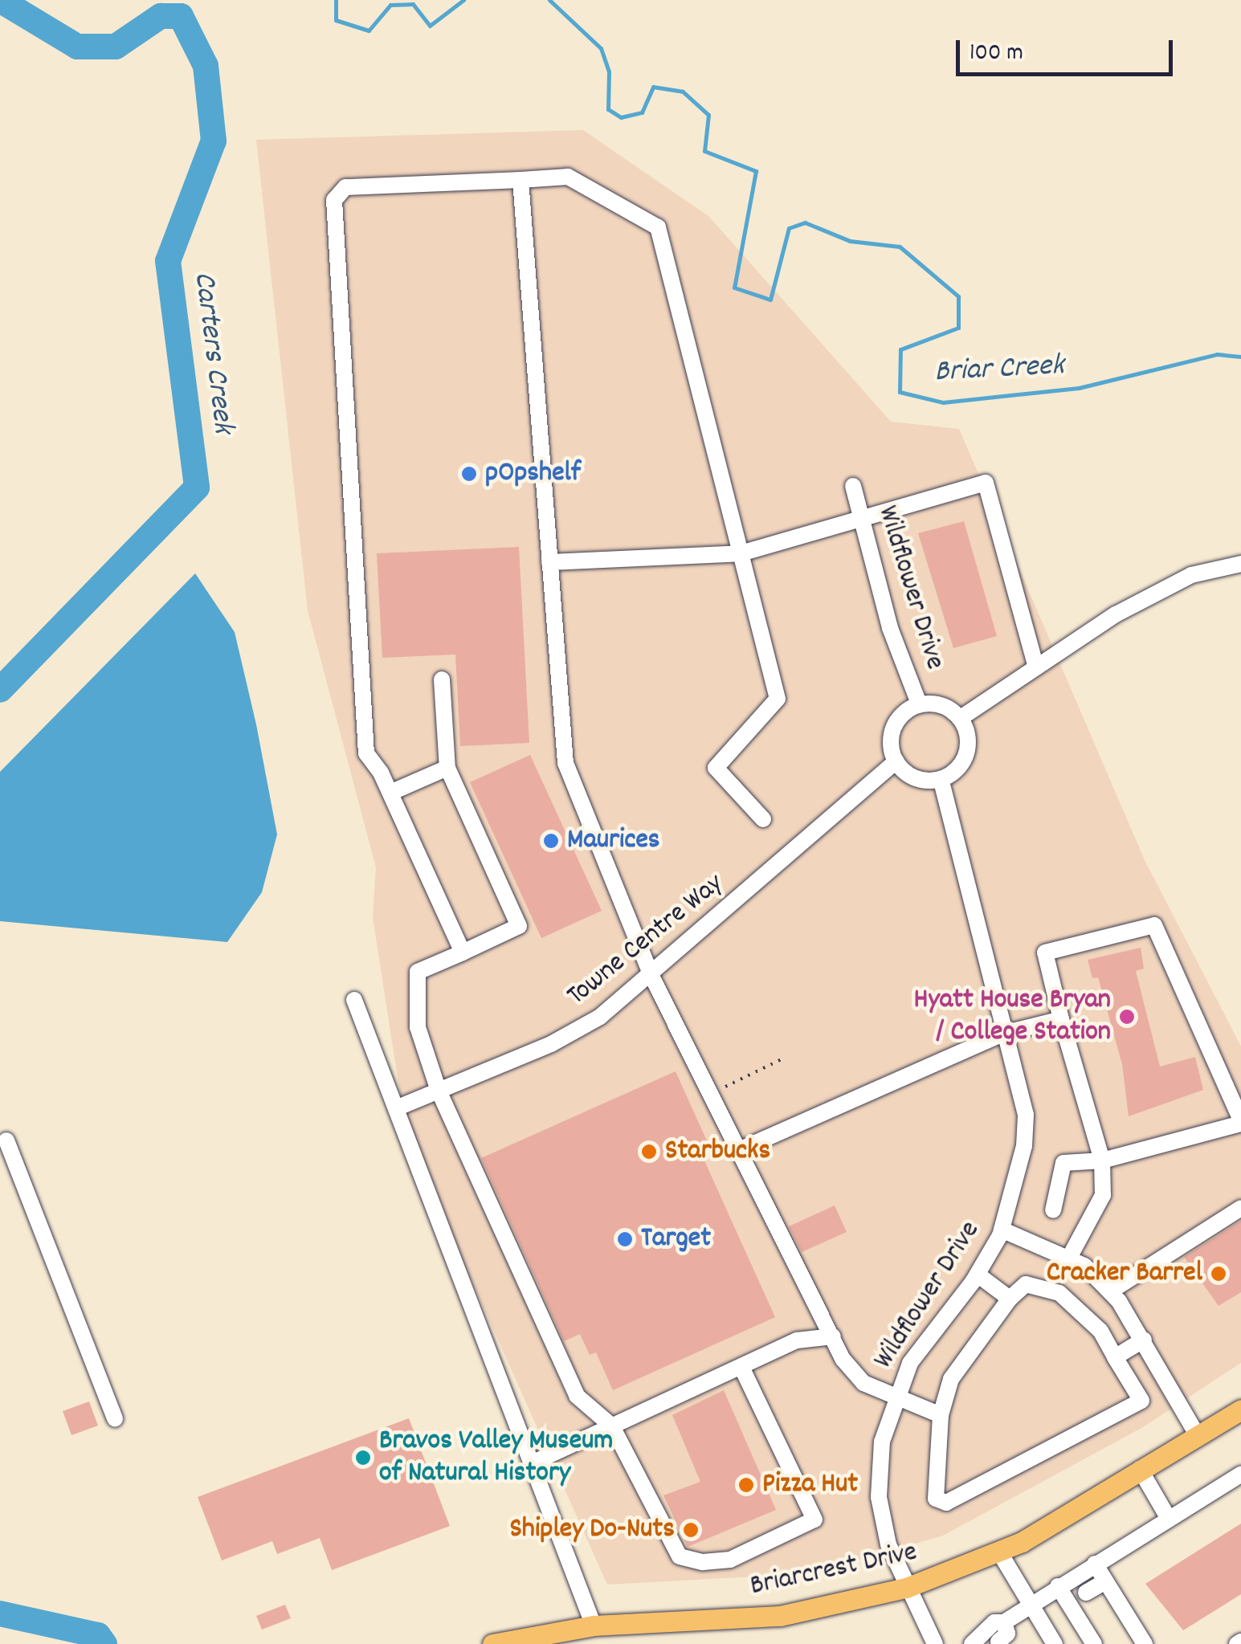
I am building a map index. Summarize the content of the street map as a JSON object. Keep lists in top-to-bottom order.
{
  "streets": {
    "main road": ["Briarcrest Drive"],
    "street": ["Wildflower Drive", "Towne Centre Way"]
  },
  "crossings": [
    ["Wildflower Drive", "Towne Centre Way"],
    ["Wildflower Drive", "Briarcrest Drive"]
  ],
  "water": ["Carters Creek", "Briar Creek"],
  "places": [
    "pOpshelf",
    "Maurices",
    "Hyatt House Bryan / College Station",
    "Starbucks",
    "Target",
    "Cracker Barrel",
    "Bravos Valley Museum of Natural History",
    "Pizza Hut",
    "Shipley Do-Nuts"
  ],
  "scale_bar": "100 m"
}
